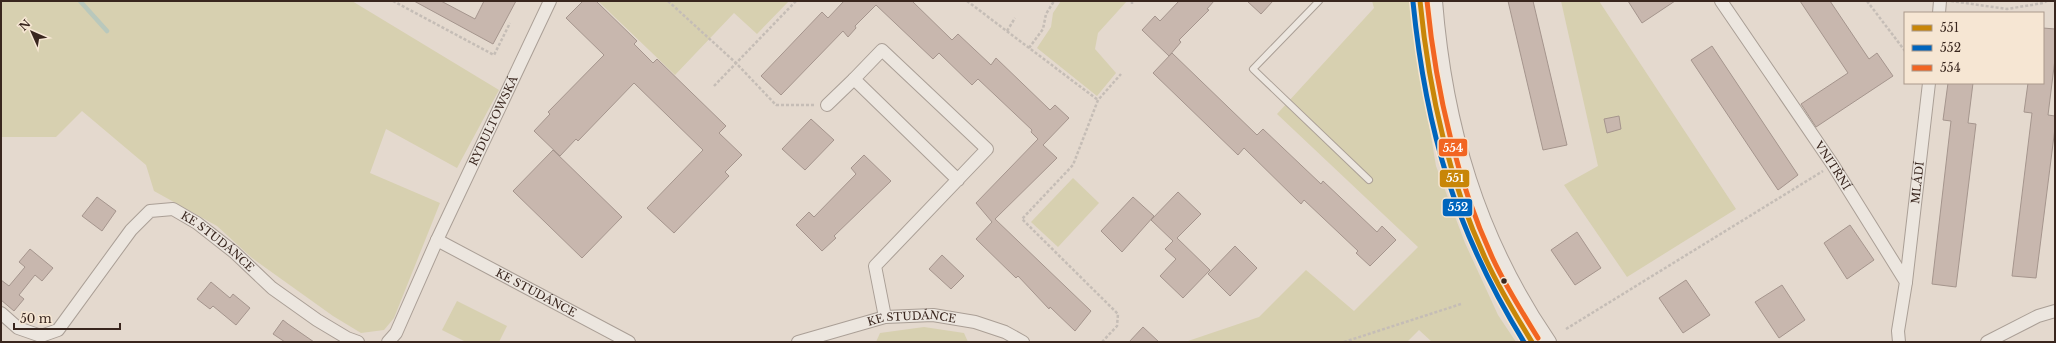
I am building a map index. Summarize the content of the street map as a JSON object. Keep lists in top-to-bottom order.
{
  "streets": {
    "street": [
      "RYDULTOWSKÁ",
      "VNITŘNÍ",
      "MLÁDÍ",
      "KE STUDÁNCE"
    ]
  },
  "crossings": [
    ["RYDULTOWSKÁ", "KE STUDÁNCE"],
    ["VNITŘNÍ", "MLÁDÍ"]
  ],
  "lines": ["transit line 551", "transit line 554", "transit line 552"],
  "legend": ["551", "552", "554"],
  "scale_bar": "50 m",
  "north": "top left"
}
